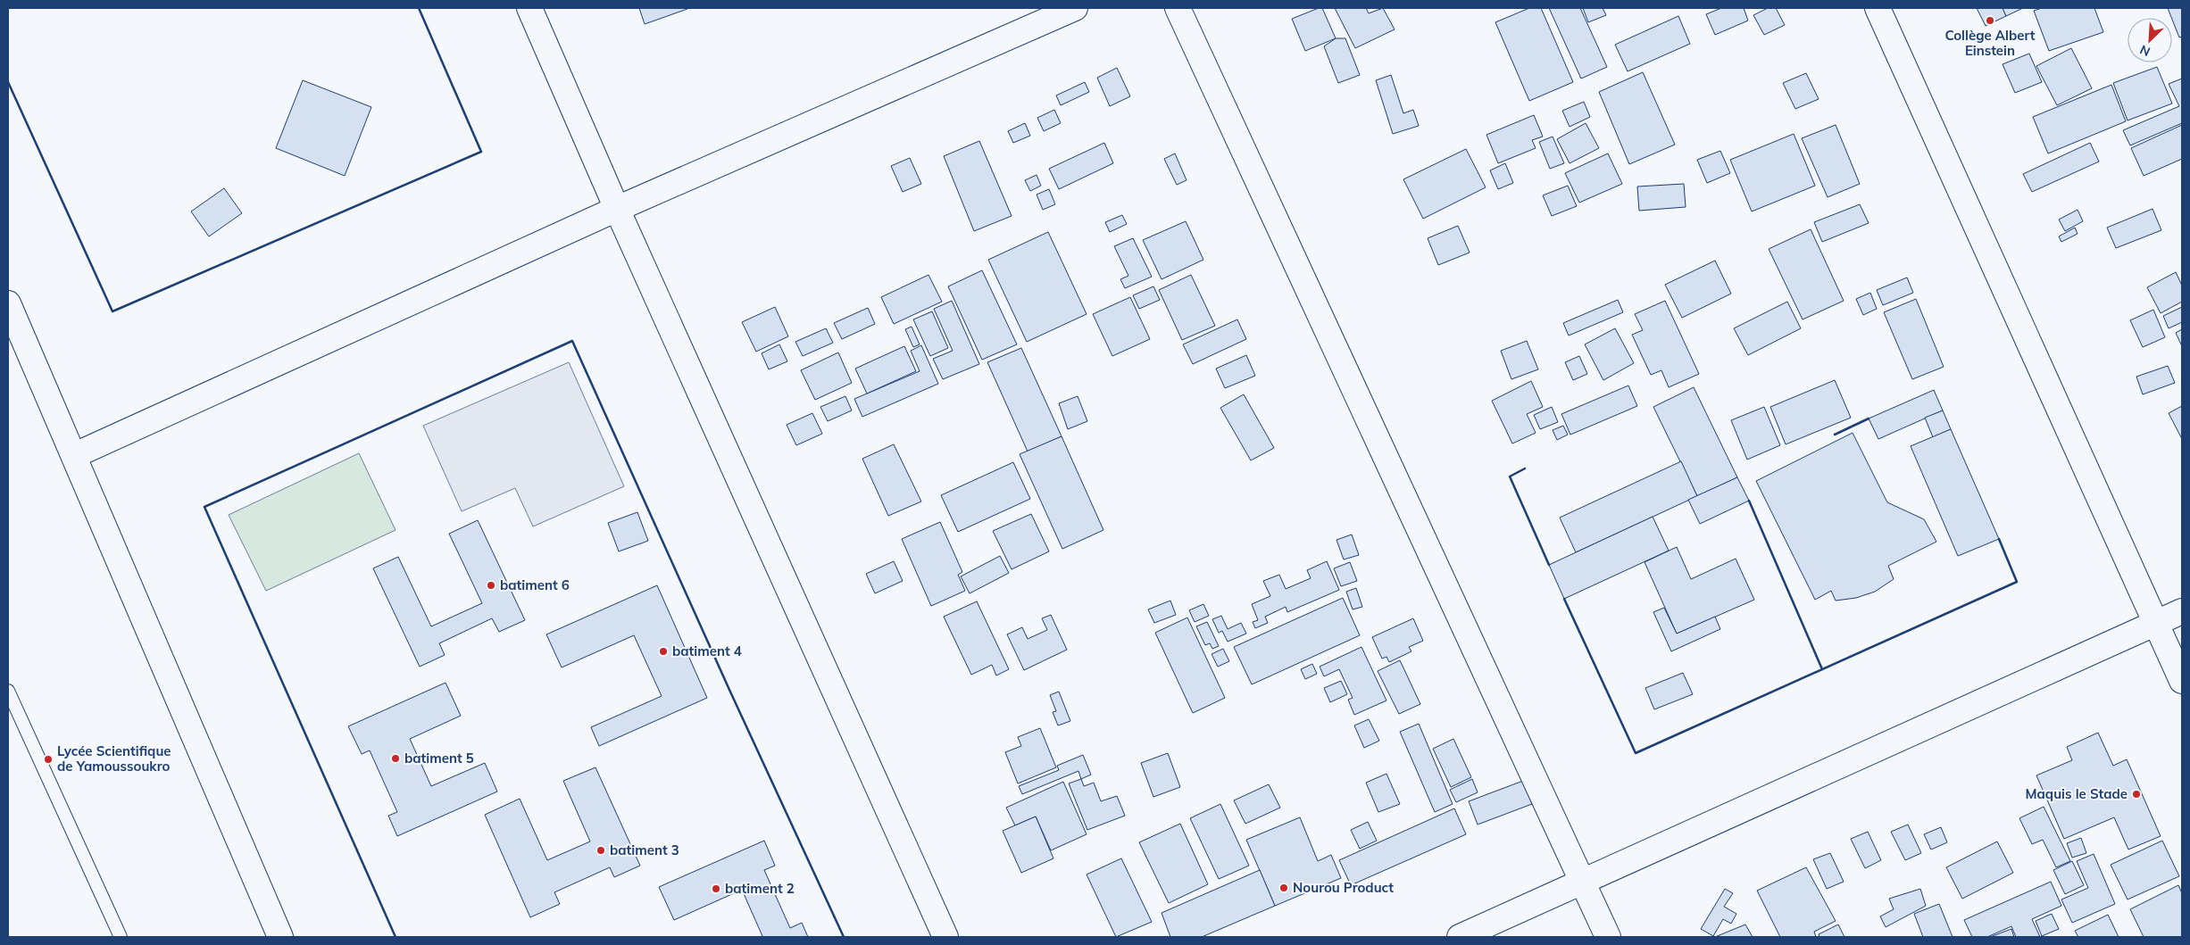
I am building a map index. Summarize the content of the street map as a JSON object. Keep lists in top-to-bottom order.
{
  "places": [
    "Collège Albert Einstein",
    "batiment 6",
    "batiment 4",
    "batiment 5",
    "Lycée Scientifique de Yamoussoukro",
    "Maquis le Stade",
    "batiment 3",
    "Nourou Product",
    "batiment 2"
  ],
  "north": "bottom left"
}
